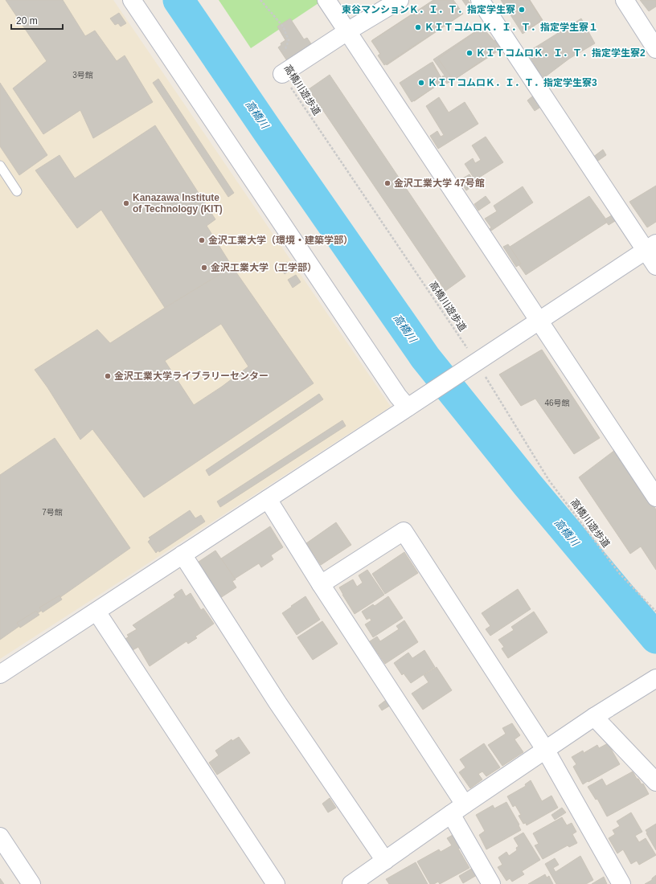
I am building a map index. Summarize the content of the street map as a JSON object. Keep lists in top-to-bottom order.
{
  "streets": {
    "path": ["高橋川遊歩道"]
  },
  "water": ["高橋川"],
  "places": [
    "東谷マンションＫ．Ｉ．Ｔ．指定学生寮",
    "ＫＩＴコムロＫ．Ｉ．Ｔ．指定学生寮１",
    "ＫＩＴコムロＫ．Ｉ．Ｔ．指定学生寮2",
    "ＫＩＴコムロＫ．Ｉ．Ｔ．指定学生寮3",
    "金沢工業大学 47号館",
    "Kanazawa Institute of Technology (KIT)",
    "金沢工業大学（環境・建築学部）",
    "金沢工業大学（工学部）",
    "金沢工業大学ライブラリーセンター"
  ],
  "house_numbers": ["3号館", "46号館", "7号館"],
  "scale_bar": "20 m"
}
